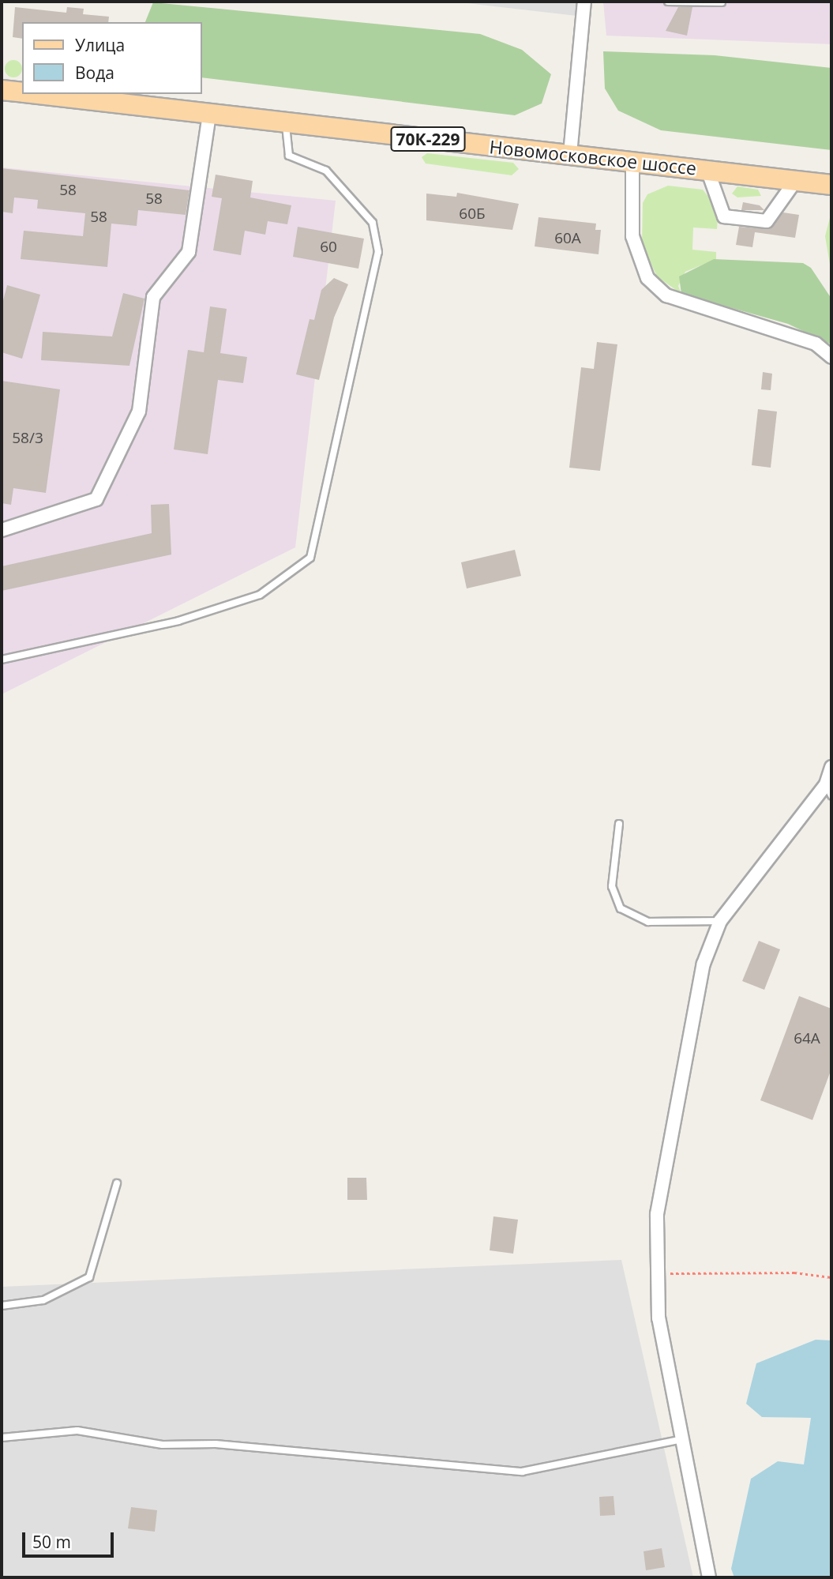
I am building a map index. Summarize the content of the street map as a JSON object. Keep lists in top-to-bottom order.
{
  "streets": {
    "main road": ["70К-229", "Новомосковское шоссе"]
  },
  "house_numbers": [
    "58",
    "58",
    "60Б",
    "58",
    "60А",
    "60",
    "58/3",
    "64А"
  ],
  "legend": ["Улица", "Вода"],
  "scale_bar": "50 m"
}
